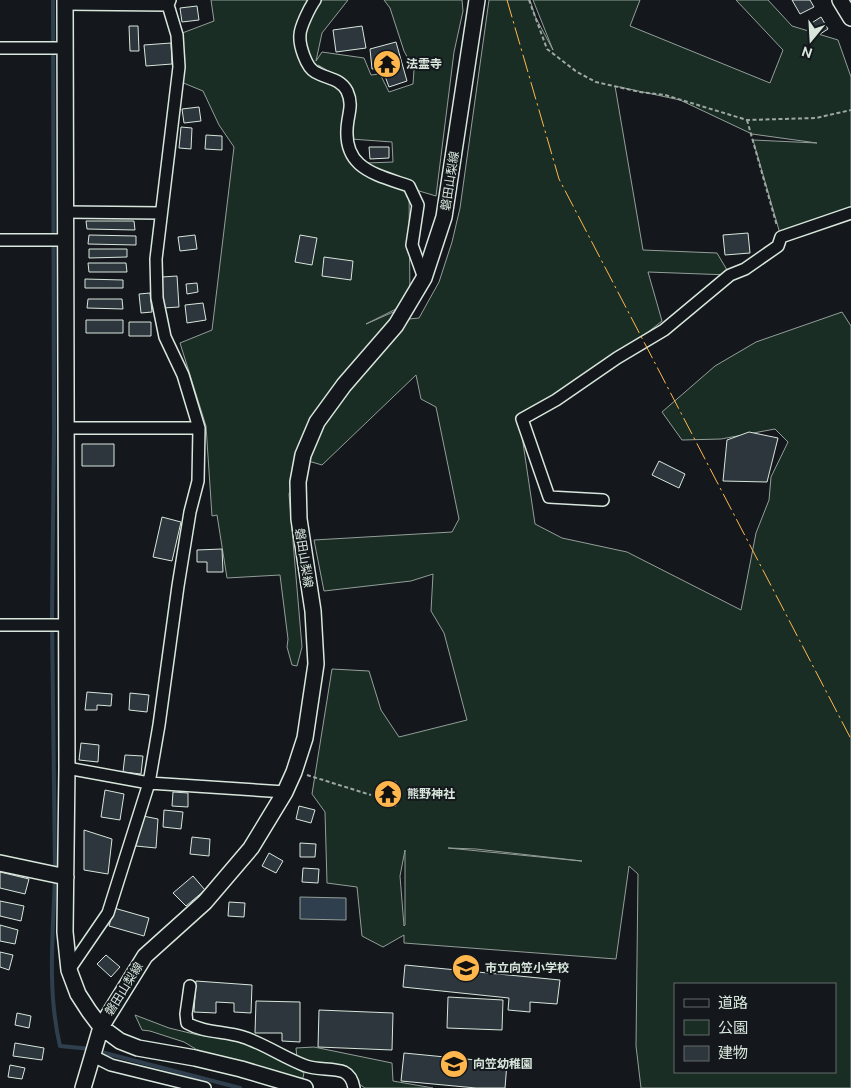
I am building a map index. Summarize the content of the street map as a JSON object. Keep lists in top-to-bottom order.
{
  "streets": {
    "street": ["磐田山梨線"]
  },
  "places": {
    "temple": ["法霊寺", "熊野神社"],
    "school or university": ["市立向笠小学校", "向笠幼稚園"]
  },
  "legend": ["道路", "公園", "建物"],
  "north": "bottom"
}
